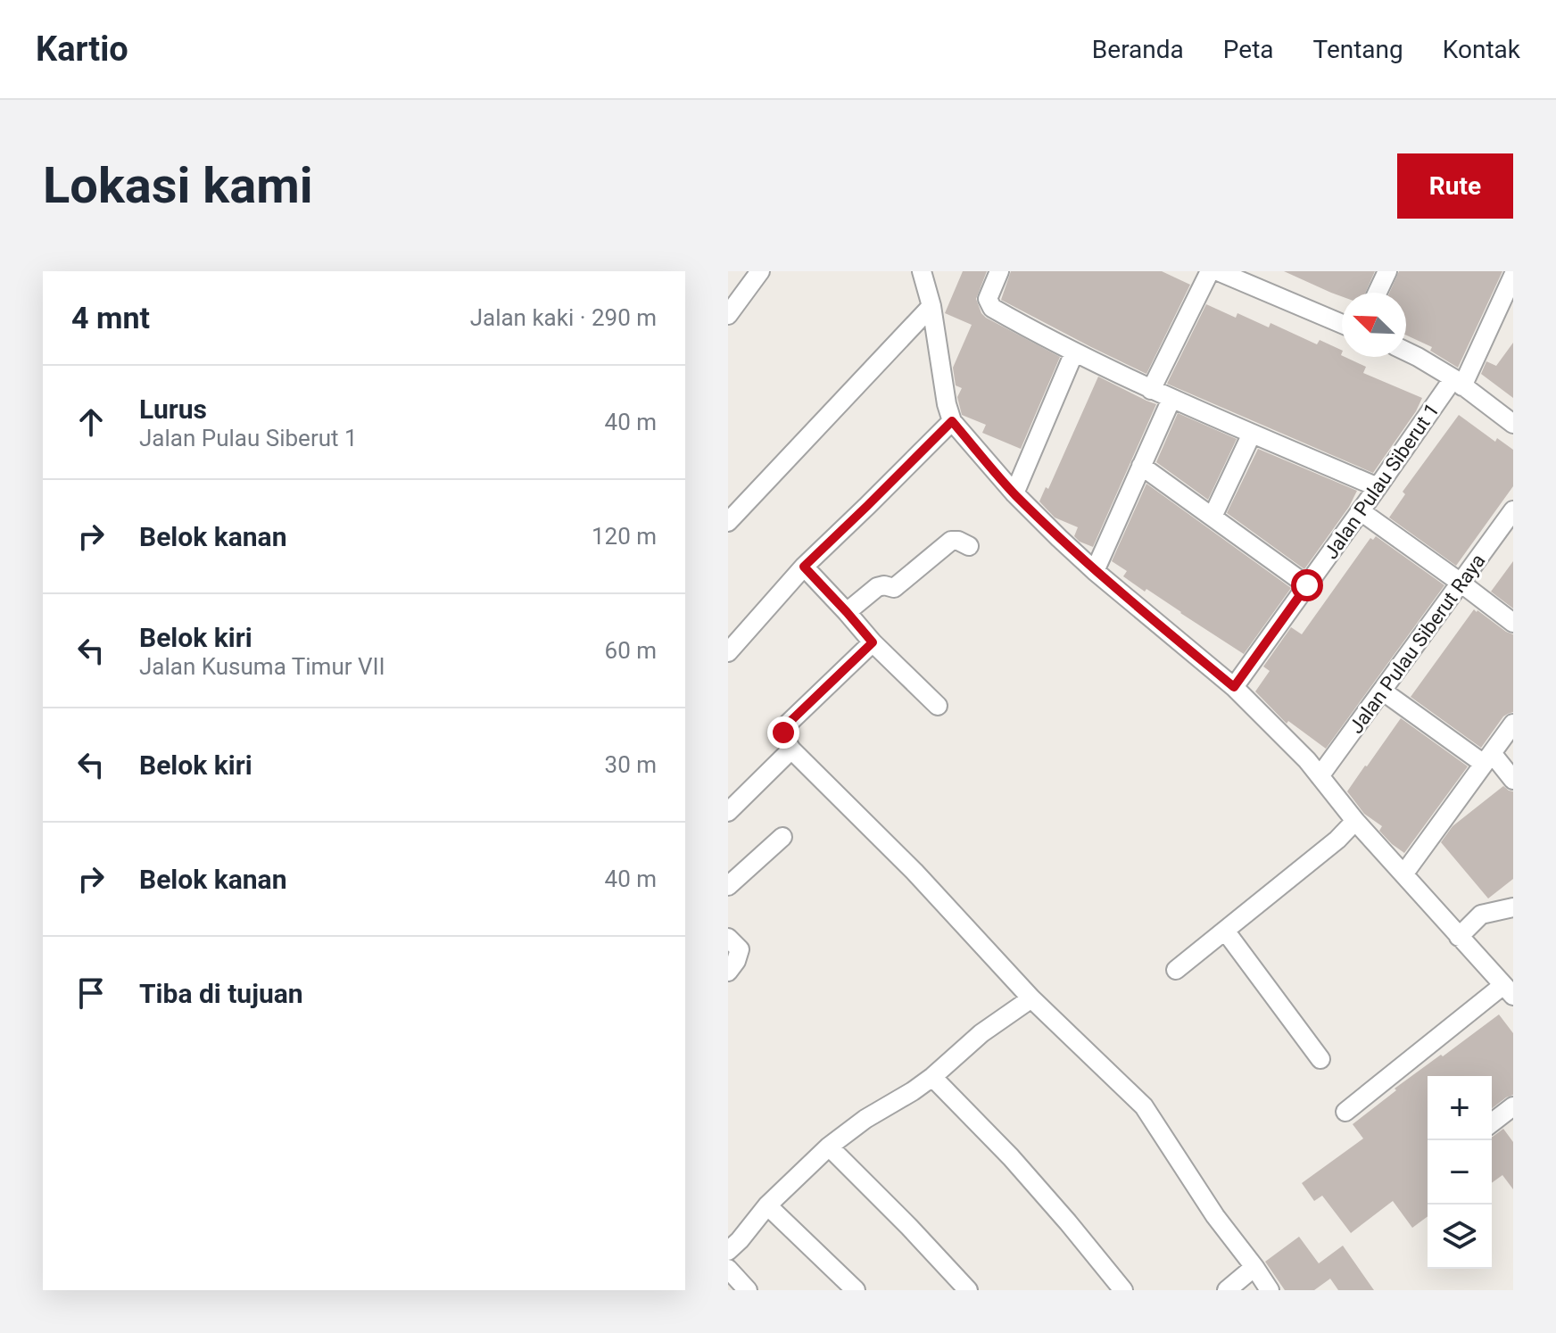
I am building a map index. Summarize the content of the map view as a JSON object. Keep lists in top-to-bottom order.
{
  "streets": {
    "street": ["Jalan Pulau Siberut 1", "Jalan Pulau Siberut Raya"]
  },
  "north": "top left",
  "page": {
    "header": "Kartio",
    "nav": [
      "Beranda",
      "Peta",
      "Tentang",
      "Kontak"
    ],
    "buttons": "Rute",
    "title": "Lokasi kami",
    "heading": ["4 mnt", "Jalan kaki · 290 m"],
    "list": [
      ["Lurus", "Jalan Pulau Siberut 1", "40 m"],
      ["Belok kanan", "120 m"],
      ["Belok kiri", "Jalan Kusuma Timur VII", "60 m"],
      ["Belok kiri", "30 m"],
      ["Belok kanan", "40 m"],
      "Tiba di tujuan"
    ],
    "map_buttons": ["+", "−"]
  }
}
